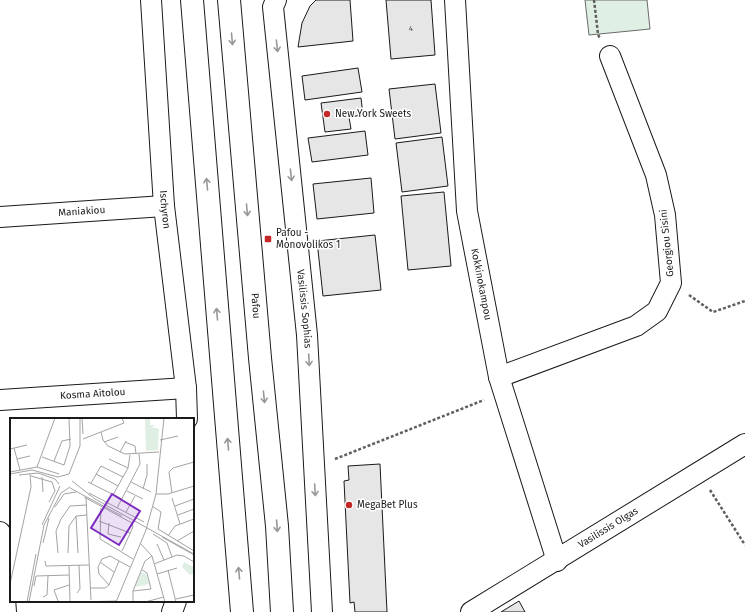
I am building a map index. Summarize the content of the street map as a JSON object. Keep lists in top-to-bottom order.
{
  "streets": {
    "main road": ["Pafou"],
    "street": [
      "Ischyron",
      "Maniakiou",
      "Georgiou Sisini",
      "Kokkinokampou",
      "Vasilissis Sophias",
      "Kosma Aitolou",
      "Vasilissis Olgas"
    ]
  },
  "crossings": [
    ["Ischyron", "Maniakiou"],
    ["Ischyron", "Kosma Aitolou"],
    ["Georgiou Sisini", "Kokkinokampou"],
    ["Kokkinokampou", "Vasilissis Olgas"]
  ],
  "one_way": ["Vasilissis Sophias"],
  "places": {
    "other": ["New York Sweets", "MegaBet Plus"],
    "transit": ["Pafou - Monovolikos 1"]
  },
  "house_numbers": ["4"]
}
